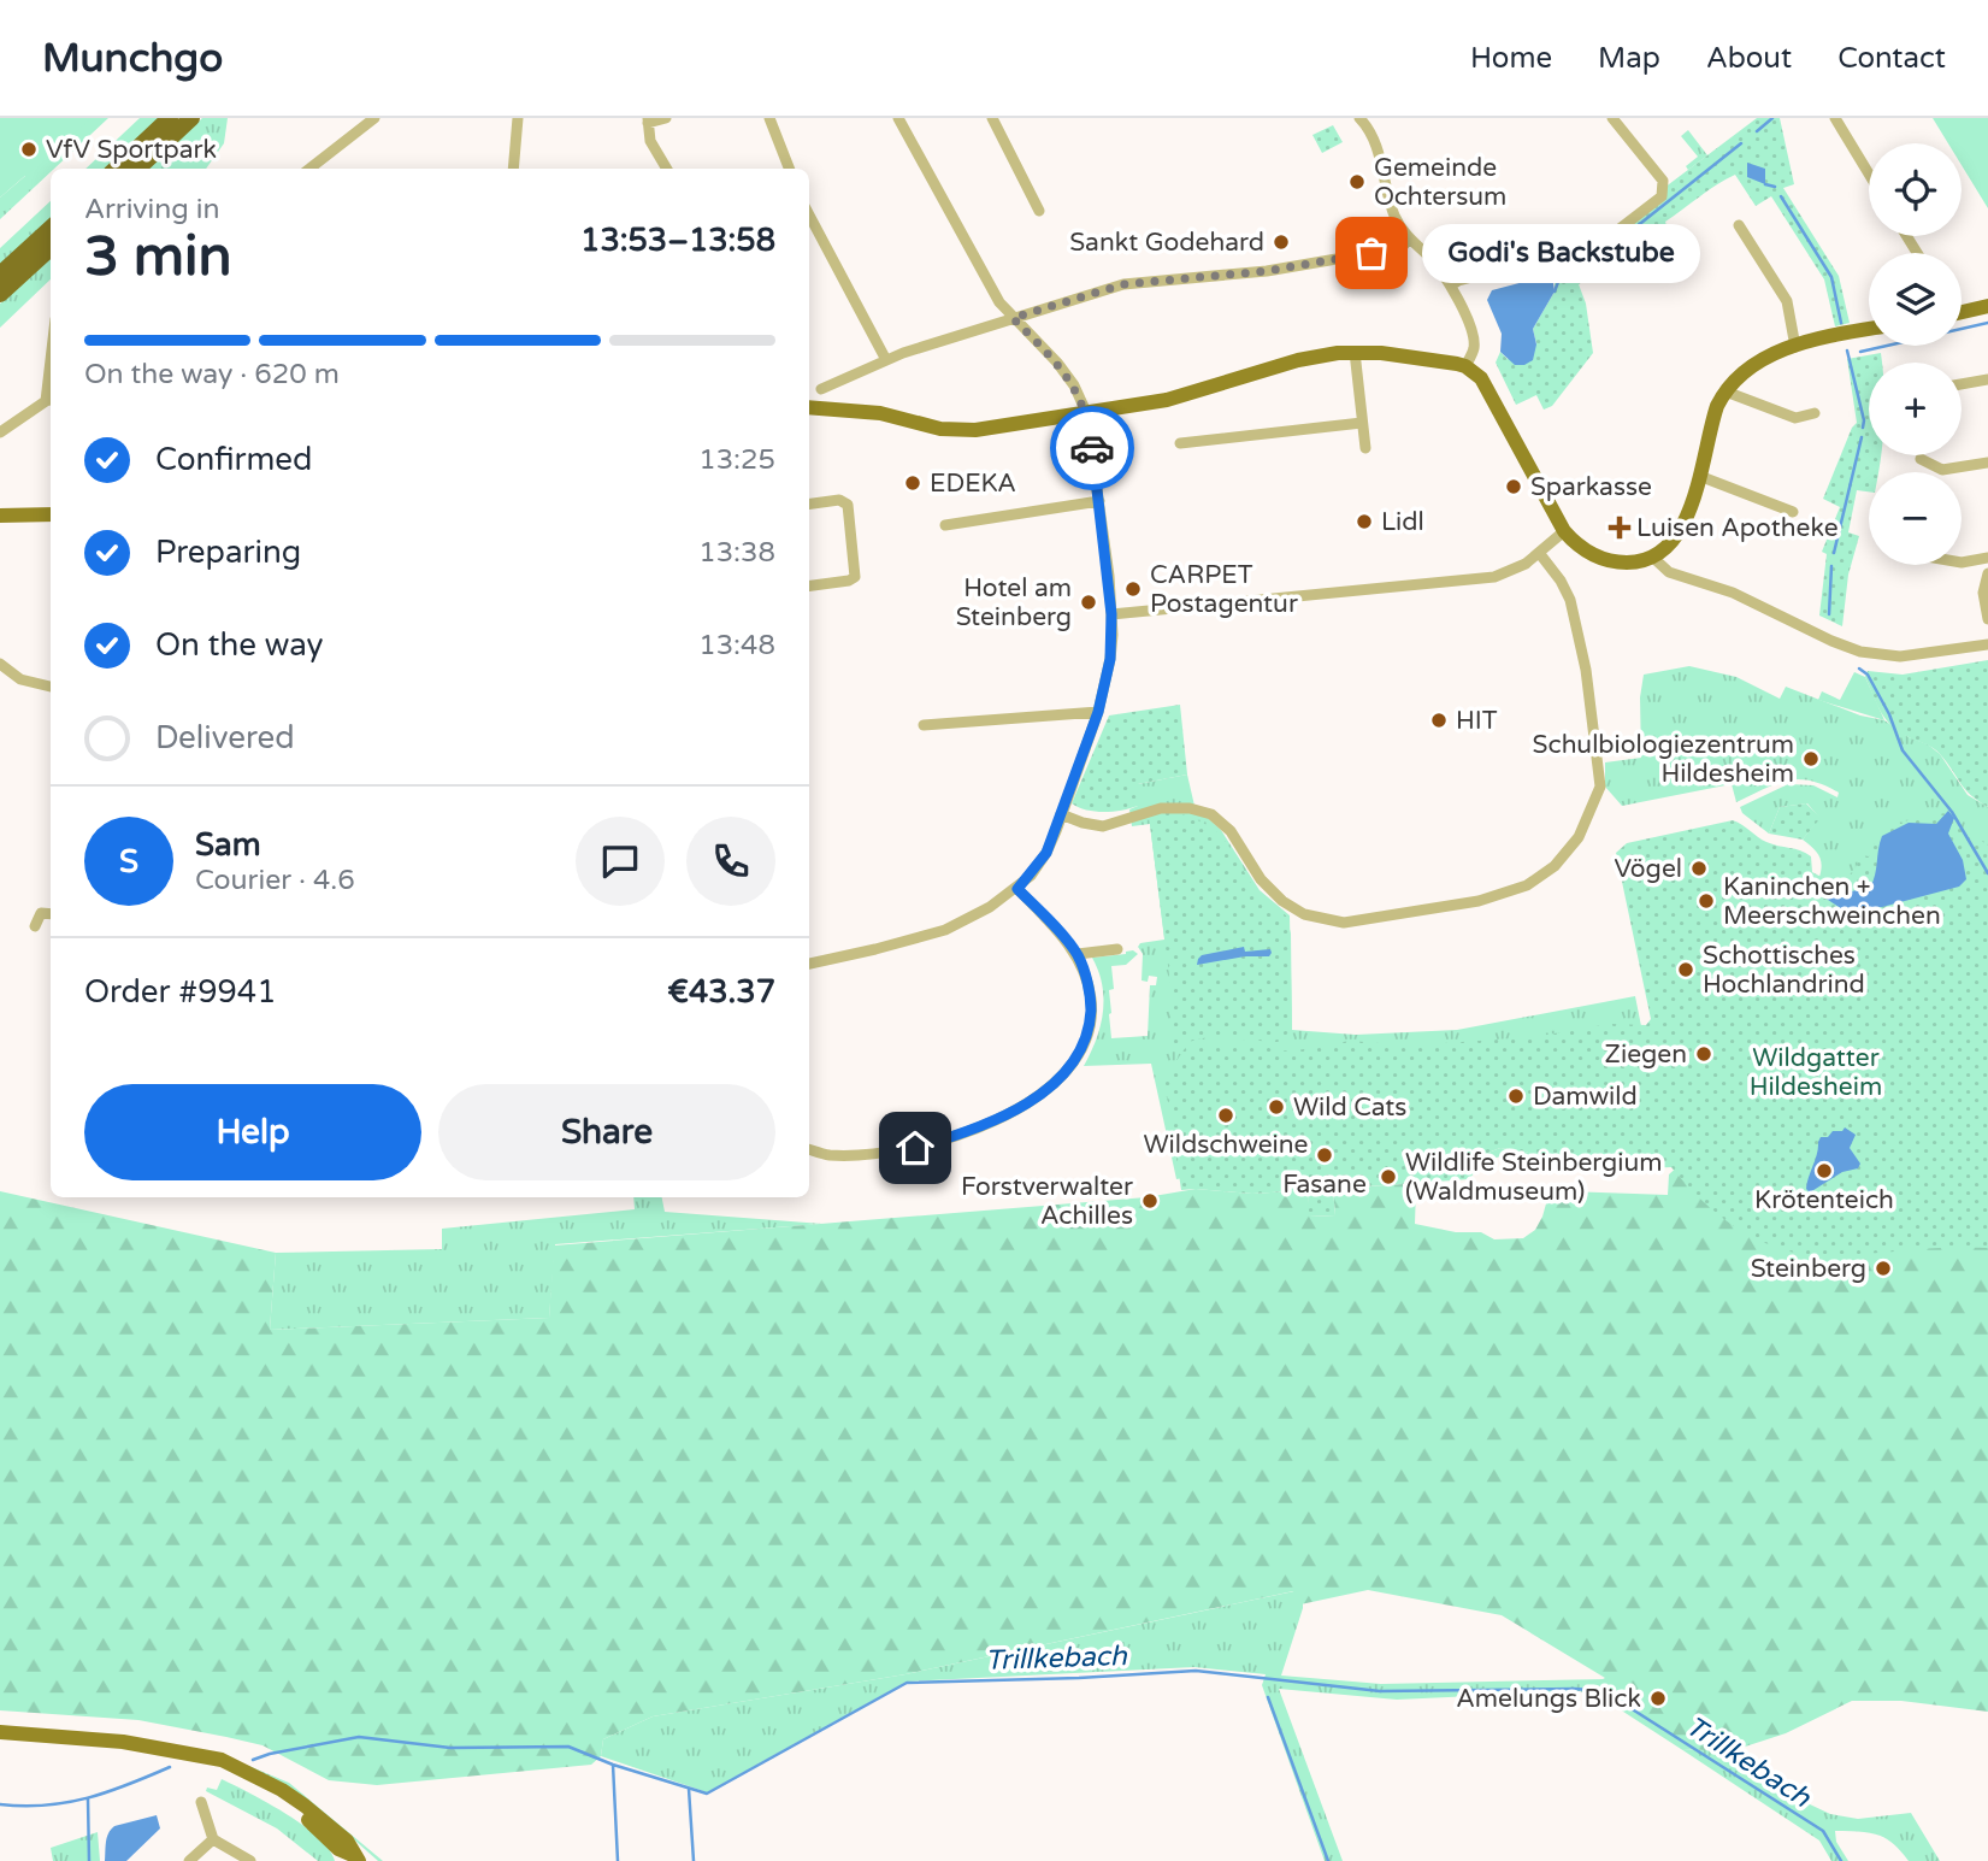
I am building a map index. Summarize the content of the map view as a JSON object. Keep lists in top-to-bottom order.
{
  "water": ["Trillkebach"],
  "parks": ["Wildgatter Hildesheim"],
  "places": {
    "other": [
      "VfV Sportpark",
      "Gemeinde Ochtersum",
      "Sankt Godehard",
      "Godi's Backstube",
      "EDEKA",
      "Sparkasse",
      "Lidl",
      "CARPET Postagentur",
      "Hotel am Steinberg",
      "HIT",
      "Schulbiologiezentrum Hildesheim",
      "Vögel",
      "Kaninchen + Meerschweinchen",
      "Schottisches Hochlandrind",
      "Ziegen",
      "Damwild",
      "Wild Cats",
      "Wildschweine",
      "Fasane",
      "Krötenteich",
      "Wildlife Steinbergium (Waldmuseum)",
      "Forstverwalter Achilles",
      "Steinberg",
      "Amelungs Blick"
    ],
    "health": ["Luisen Apotheke"]
  },
  "page": {
    "header": "Munchgo",
    "nav": [
      "Home",
      "Map",
      "About",
      "Contact"
    ],
    "map_buttons": ["+", "−"],
    "heading": ["3 min", "Arriving in", "13:53–13:58"],
    "panel": [
      "Sam",
      "Courier · 4.6",
      "Order #9941",
      "€43.37"
    ],
    "bubble": "Godi's Backstube",
    "bar": "On the way · 620 m",
    "list": [
      ["Confirmed", "13:25"],
      ["Preparing", "13:38"],
      ["On the way", "13:48"],
      "Delivered"
    ],
    "round": "S",
    "buttons": ["Help", "Share"]
  }
}
